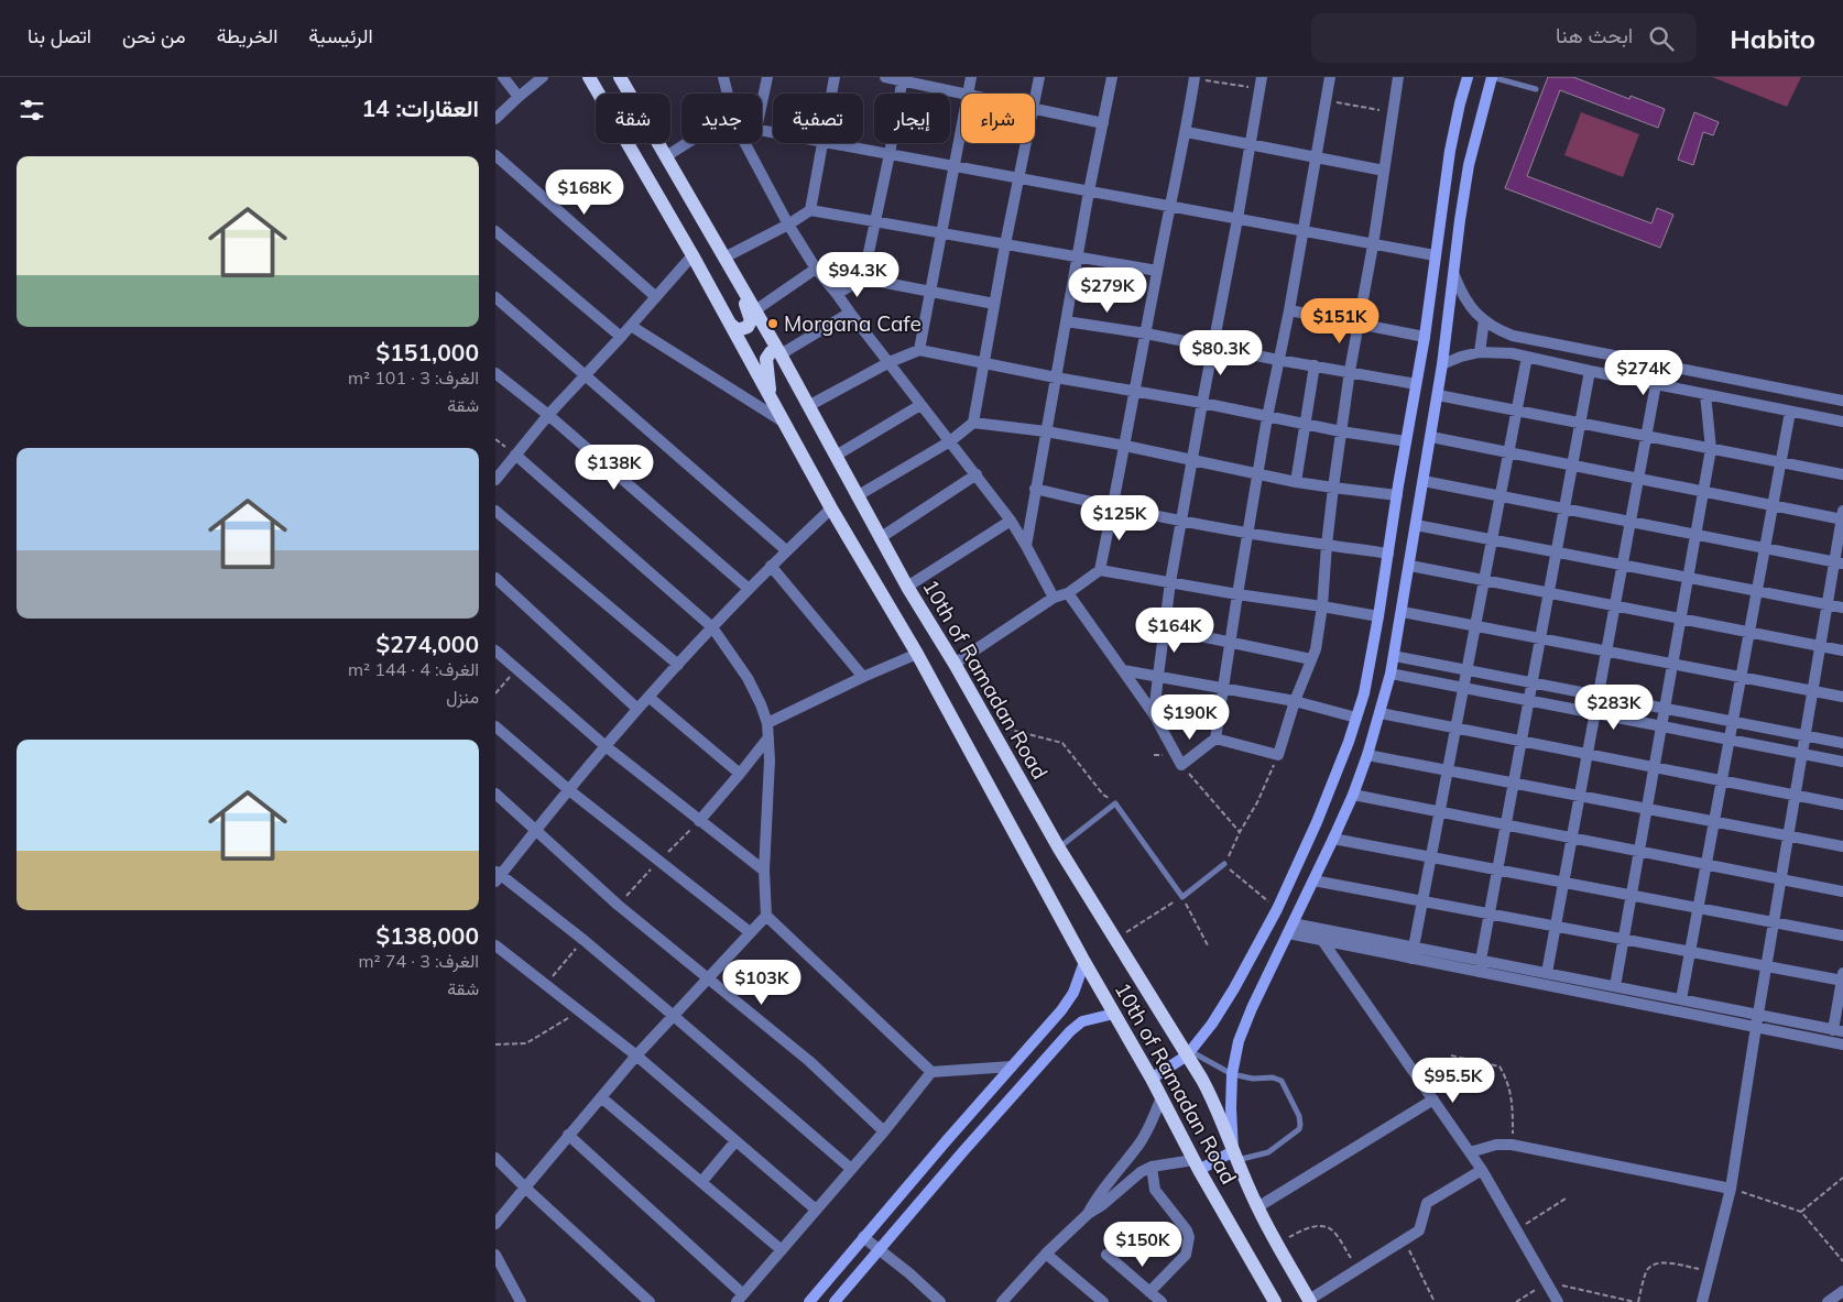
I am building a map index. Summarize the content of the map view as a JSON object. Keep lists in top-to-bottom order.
{
  "streets": {
    "main road": ["10th of Ramadan Road"]
  },
  "places": ["Morgana Cafe"],
  "page": {
    "header": "Habito",
    "search": "ابحث هنا",
    "nav": [
      "الرئيسية",
      "الخريطة",
      "من نحن",
      "اتصل بنا"
    ],
    "heading": "العقارات: 14",
    "chip": [
      "شراء",
      "إيجار",
      "تصفية",
      "جديد",
      "شقة"
    ],
    "list": [
      {
        "name": "$151,000",
        "note": "الغرف: 3 · 101 m² · شقة"
      },
      {
        "name": "$274,000",
        "note": "الغرف: 4 · 144 m² · منزل"
      },
      {
        "name": "$138,000",
        "note": "الغرف: 3 · 74 m² · شقة"
      }
    ],
    "price": [
      "$168K",
      "$94.3K",
      "$279K",
      "$151K",
      "$80.3K",
      "$274K",
      "$138K",
      "$125K",
      "$164K",
      "$283K",
      "$190K",
      "$103K",
      "$95.5K",
      "$150K"
    ]
  }
}
